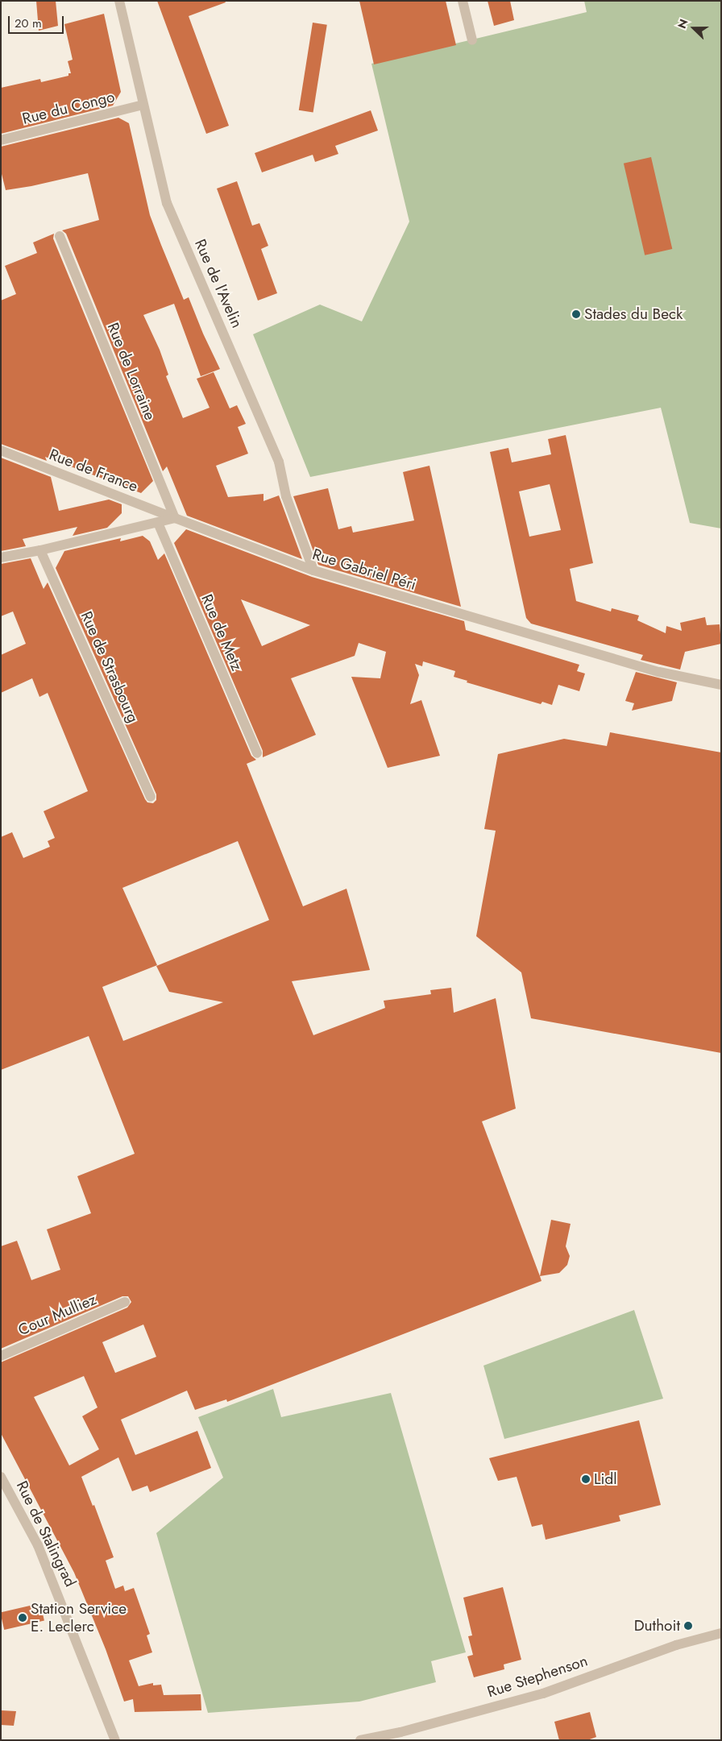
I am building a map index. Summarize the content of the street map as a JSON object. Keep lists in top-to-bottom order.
{
  "streets": {
    "street": [
      "Rue du Congo",
      "Rue de l'Avelin",
      "Rue de Lorraine",
      "Rue de France",
      "Rue Gabriel Péri",
      "Rue de Metz",
      "Rue de Strasbourg",
      "Cour Mulliez",
      "Rue de Stalingrad",
      "Rue Stephenson"
    ]
  },
  "crossings": [
    ["Rue du Congo", "Rue de l'Avelin"],
    ["Rue de l'Avelin", "Rue Gabriel Péri"],
    ["Rue de Lorraine", "Rue de France"],
    ["Rue de Lorraine", "Rue Gabriel Péri"],
    ["Rue de France", "Rue Gabriel Péri"]
  ],
  "places": [
    "Stades du Beck",
    "Lidl",
    "Station Service E. Leclerc",
    "Duthoit"
  ],
  "scale_bar": "20 m",
  "north": "left"
}
